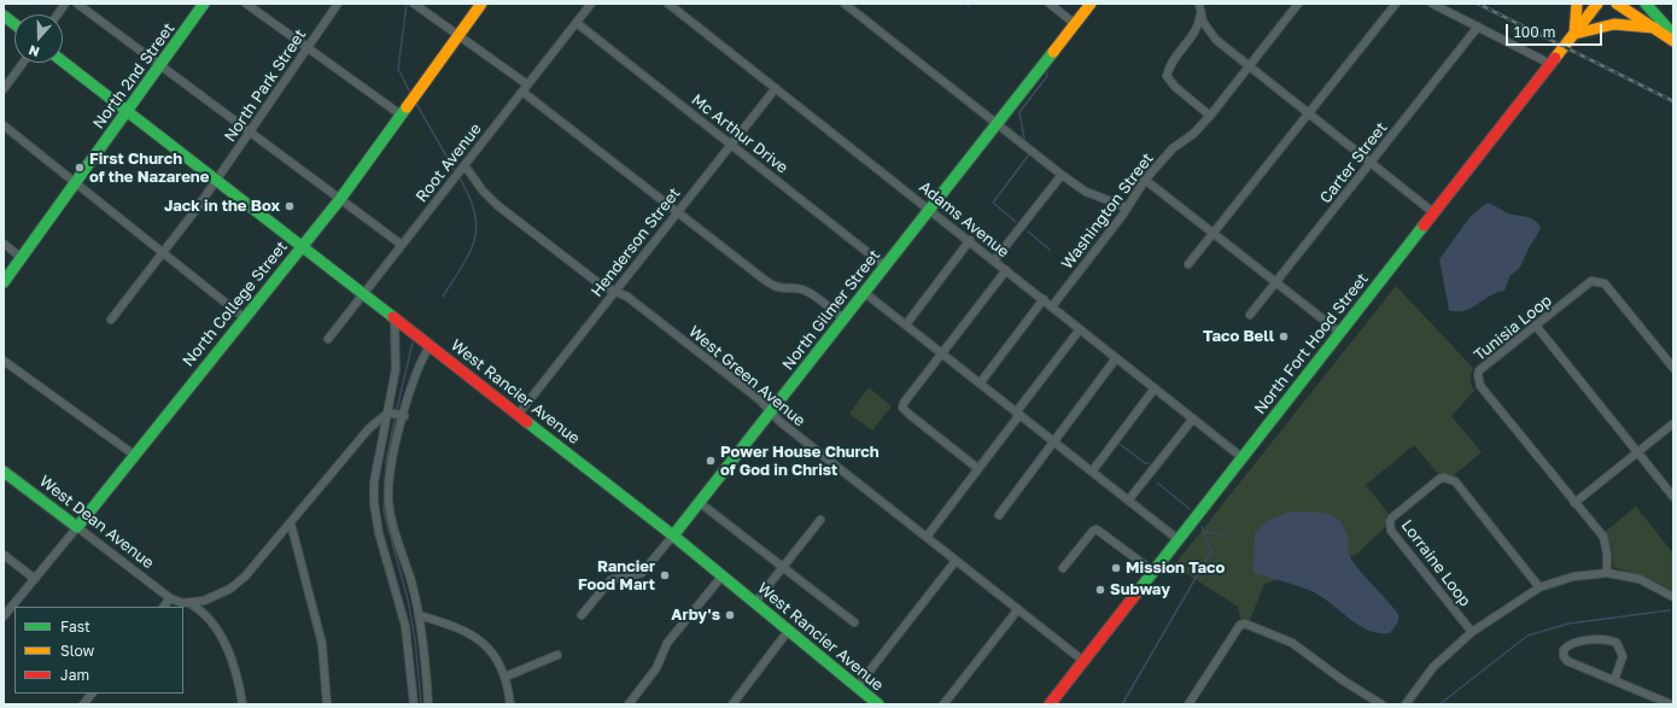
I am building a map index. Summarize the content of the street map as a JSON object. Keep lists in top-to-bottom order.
{
  "streets": {
    "main road": [
      "North 2nd Street",
      "North College Street",
      "North Gilmer Street",
      "North Fort Hood Street",
      "West Rancier Avenue",
      "West Dean Avenue"
    ],
    "street": [
      "North Park Street",
      "Mc Arthur Drive",
      "Root Avenue",
      "Carter Street",
      "Washington Street",
      "Adams Avenue",
      "Henderson Street",
      "Tunisia Loop",
      "West Green Avenue",
      "Lorraine Loop"
    ]
  },
  "crossings": [
    ["North 2nd Street", "West Rancier Avenue"],
    ["North Park Street", "West Rancier Avenue"],
    ["Mc Arthur Drive", "Root Avenue"],
    ["Mc Arthur Drive", "Henderson Street"],
    ["Mc Arthur Drive", "North Gilmer Street"],
    ["Root Avenue", "West Green Avenue"],
    ["Root Avenue", "West Rancier Avenue"],
    ["Washington Street", "Adams Avenue"],
    ["Adams Avenue", "Henderson Street"],
    ["Adams Avenue", "North Gilmer Street"],
    ["Adams Avenue", "North Fort Hood Street"],
    ["Henderson Street", "West Green Avenue"],
    ["Henderson Street", "West Rancier Avenue"],
    ["North College Street", "West Rancier Avenue"],
    ["North College Street", "West Dean Avenue"],
    ["North Gilmer Street", "West Green Avenue"],
    ["North Gilmer Street", "West Rancier Avenue"],
    ["North Fort Hood Street", "West Green Avenue"]
  ],
  "places": [
    "First Church of the Nazarene",
    "Jack in the Box",
    "Taco Bell",
    "Power House Church of God in Christ",
    "Mission Taco",
    "Rancier Food Mart",
    "Subway",
    "Arby's"
  ],
  "legend": ["Fast", "Slow", "Jam"],
  "scale_bar": "100 m",
  "north": "bottom"
}
